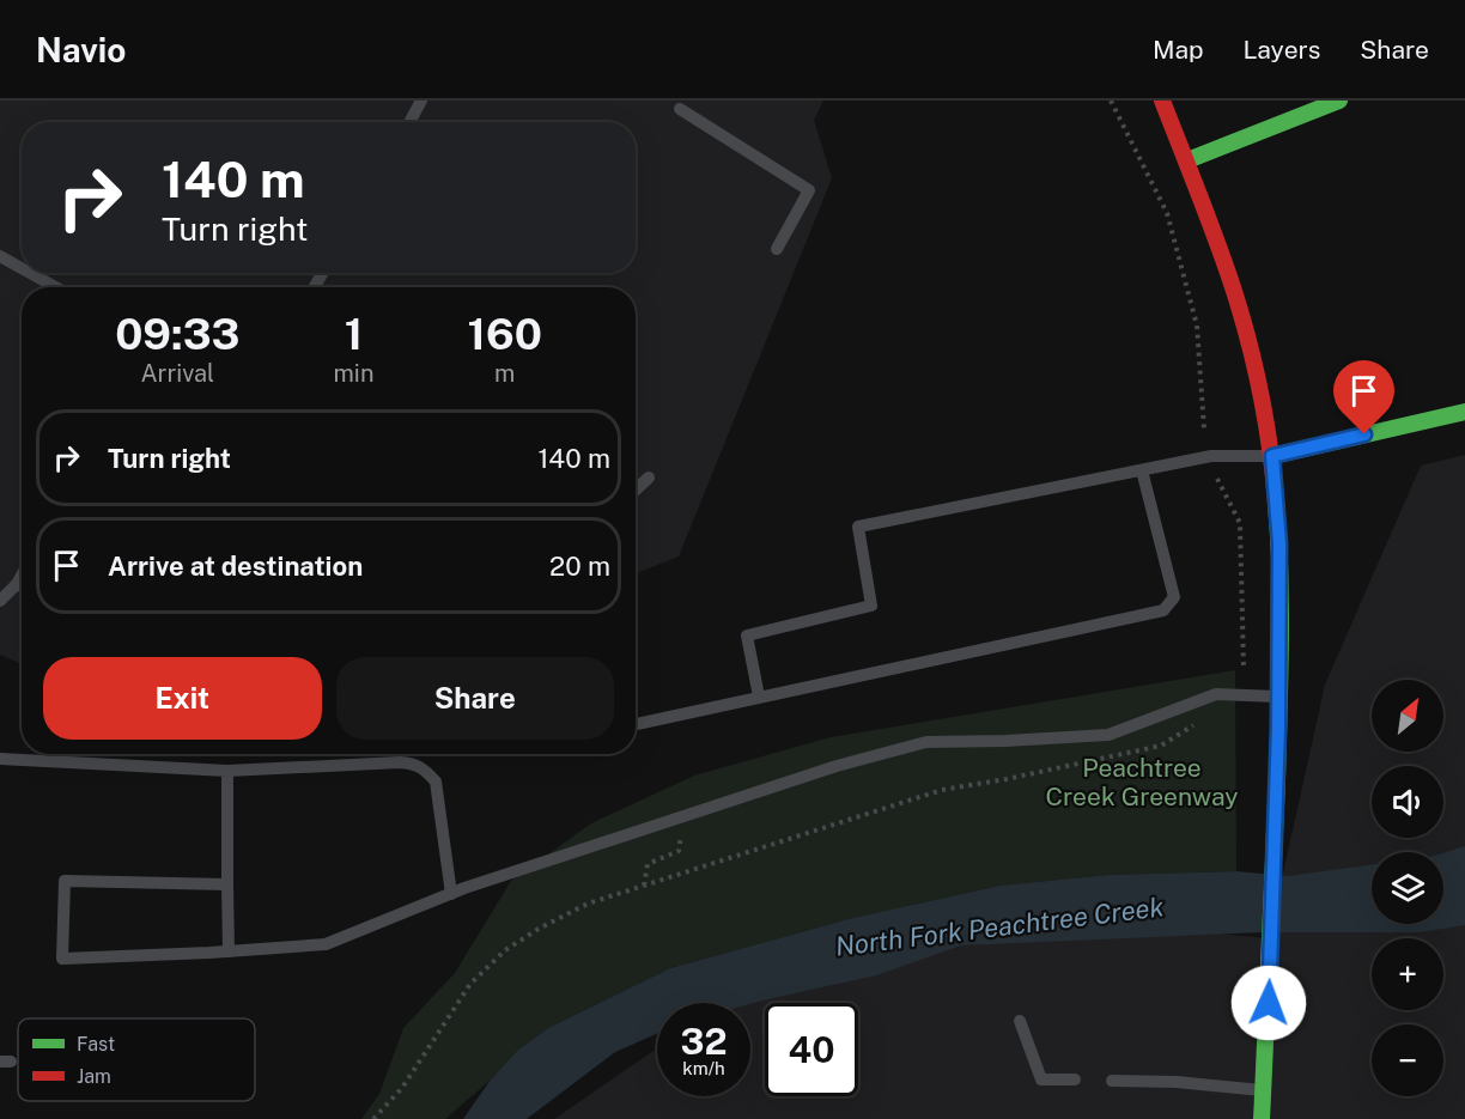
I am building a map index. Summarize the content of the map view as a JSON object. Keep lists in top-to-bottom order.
{
  "water": ["North Fork Peachtree Creek"],
  "parks": ["Peachtree Creek Greenway"],
  "legend": ["Fast", "Jam"],
  "north": "top right",
  "page": {
    "header": "Navio",
    "nav": ["Map", "Layers", "Share"],
    "turn": ["140 m", "Turn right"],
    "eta": [
      "09:33",
      "Arrival",
      "1",
      "min",
      "160",
      "m"
    ],
    "list": [
      {
        "name": "Turn right",
        "value": "140 m"
      },
      {
        "name": "Arrive at destination",
        "value": "20 m"
      }
    ],
    "buttons": ["Exit", "Share"],
    "map_buttons": ["+", "−"],
    "speed": "32 km/h",
    "limit": "40"
  }
}
